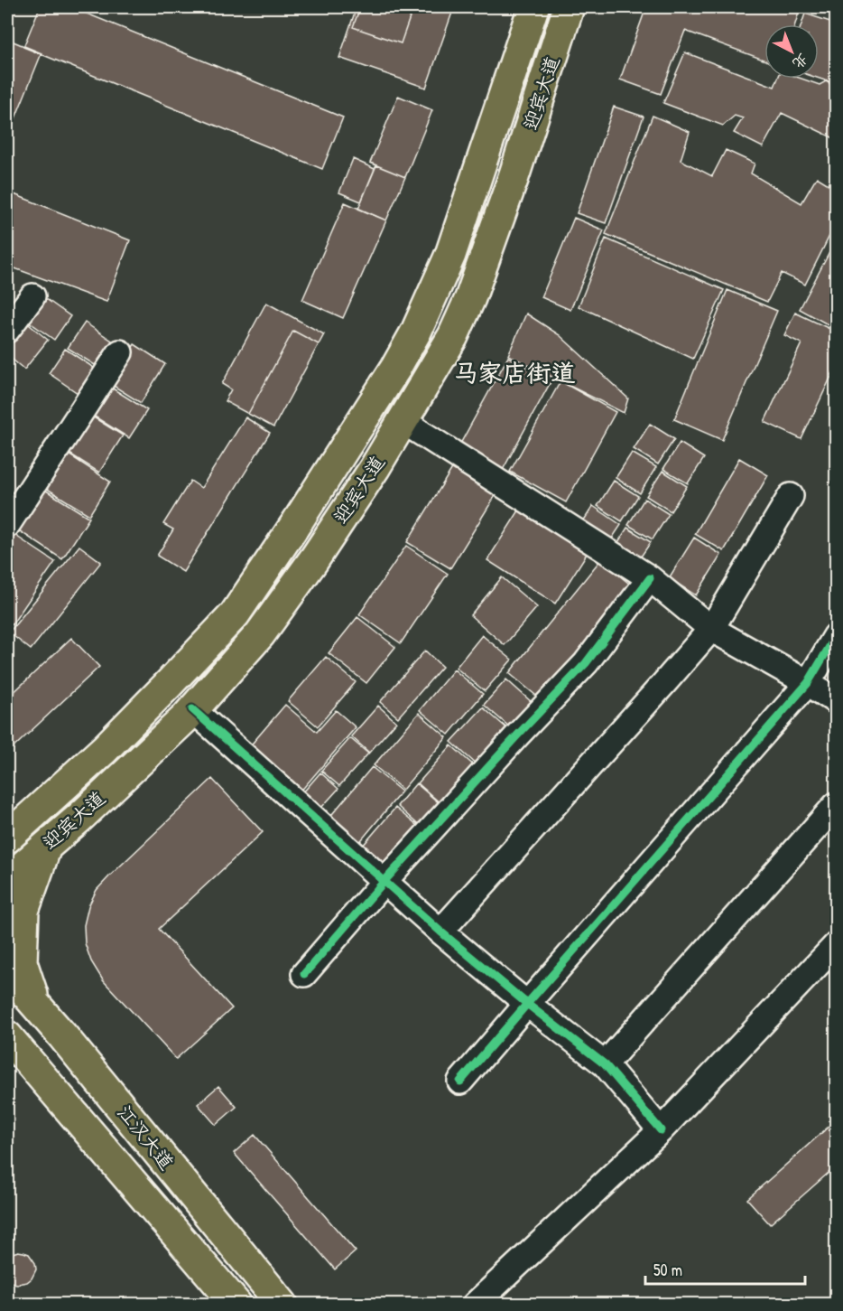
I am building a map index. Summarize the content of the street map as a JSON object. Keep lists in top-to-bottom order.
{
  "streets": {
    "main road": ["迎宾大道", "江汉大道"]
  },
  "districts": ["马家店街道"],
  "scale_bar": "50 m",
  "north": "bottom right"
}
